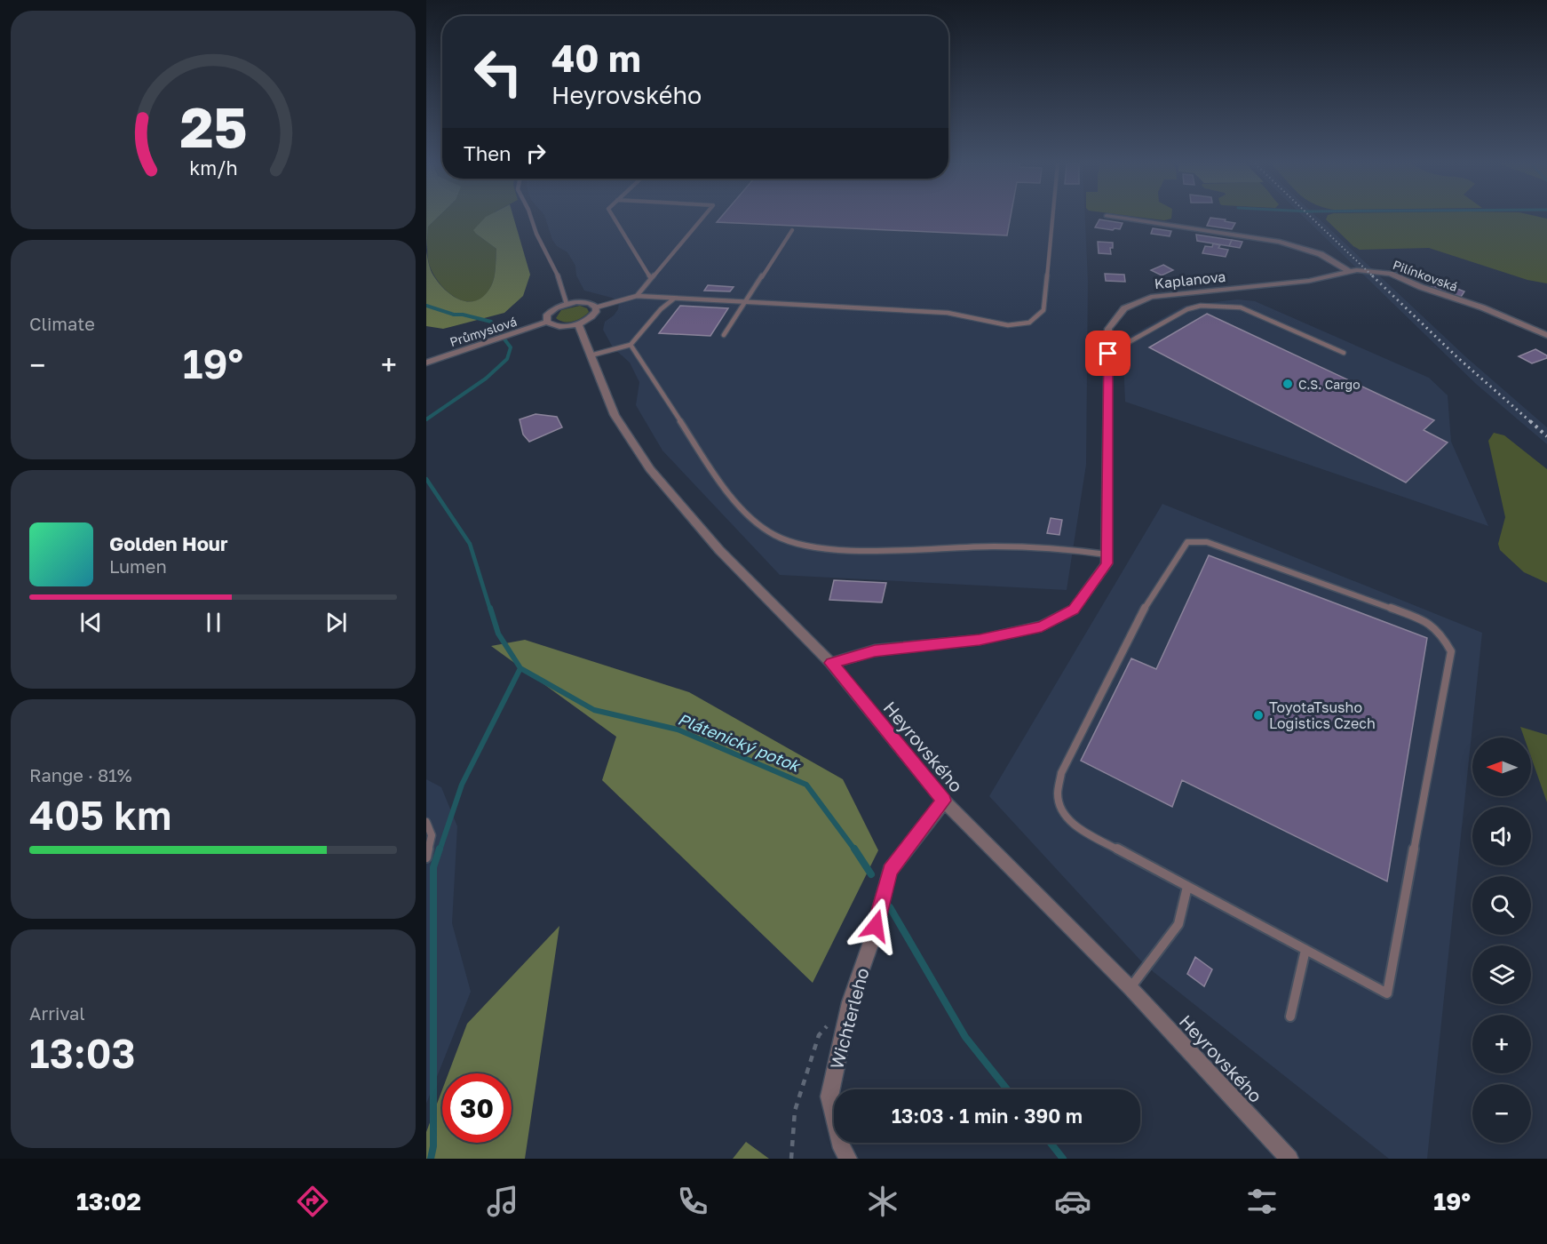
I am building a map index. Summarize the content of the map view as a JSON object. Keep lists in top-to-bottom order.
{
  "streets": {
    "street": [
      "Pilínkovská",
      "Kaplanova",
      "Průmyslová",
      "Heyrovského",
      "Wichterleho"
    ]
  },
  "crossings": [
    ["Pilínkovská", "Kaplanova"],
    ["Kaplanova", "Heyrovského"],
    ["Heyrovského", "Wichterleho"]
  ],
  "water": ["Plátenický potok"],
  "places": ["C.S. Cargo", "ToyotaTsusho Logistics Czech"],
  "north": "left",
  "page": {
    "turn": ["40 m", "Heyrovského"],
    "then": "Then",
    "tile": [
      "Climate",
      ["Range · 81%", "405 km"],
      ["Arrival", "13:03"]
    ],
    "heat": ["−", "19°", "+"],
    "song": ["Golden Hour", "Lumen"],
    "map_buttons": ["+", "−"],
    "limit": "30",
    "trip": "13:03 · 1 min · 390 m",
    "tabs": ["13:02", "19°"],
    "gauge": ["25", "km/h"]
  }
}
